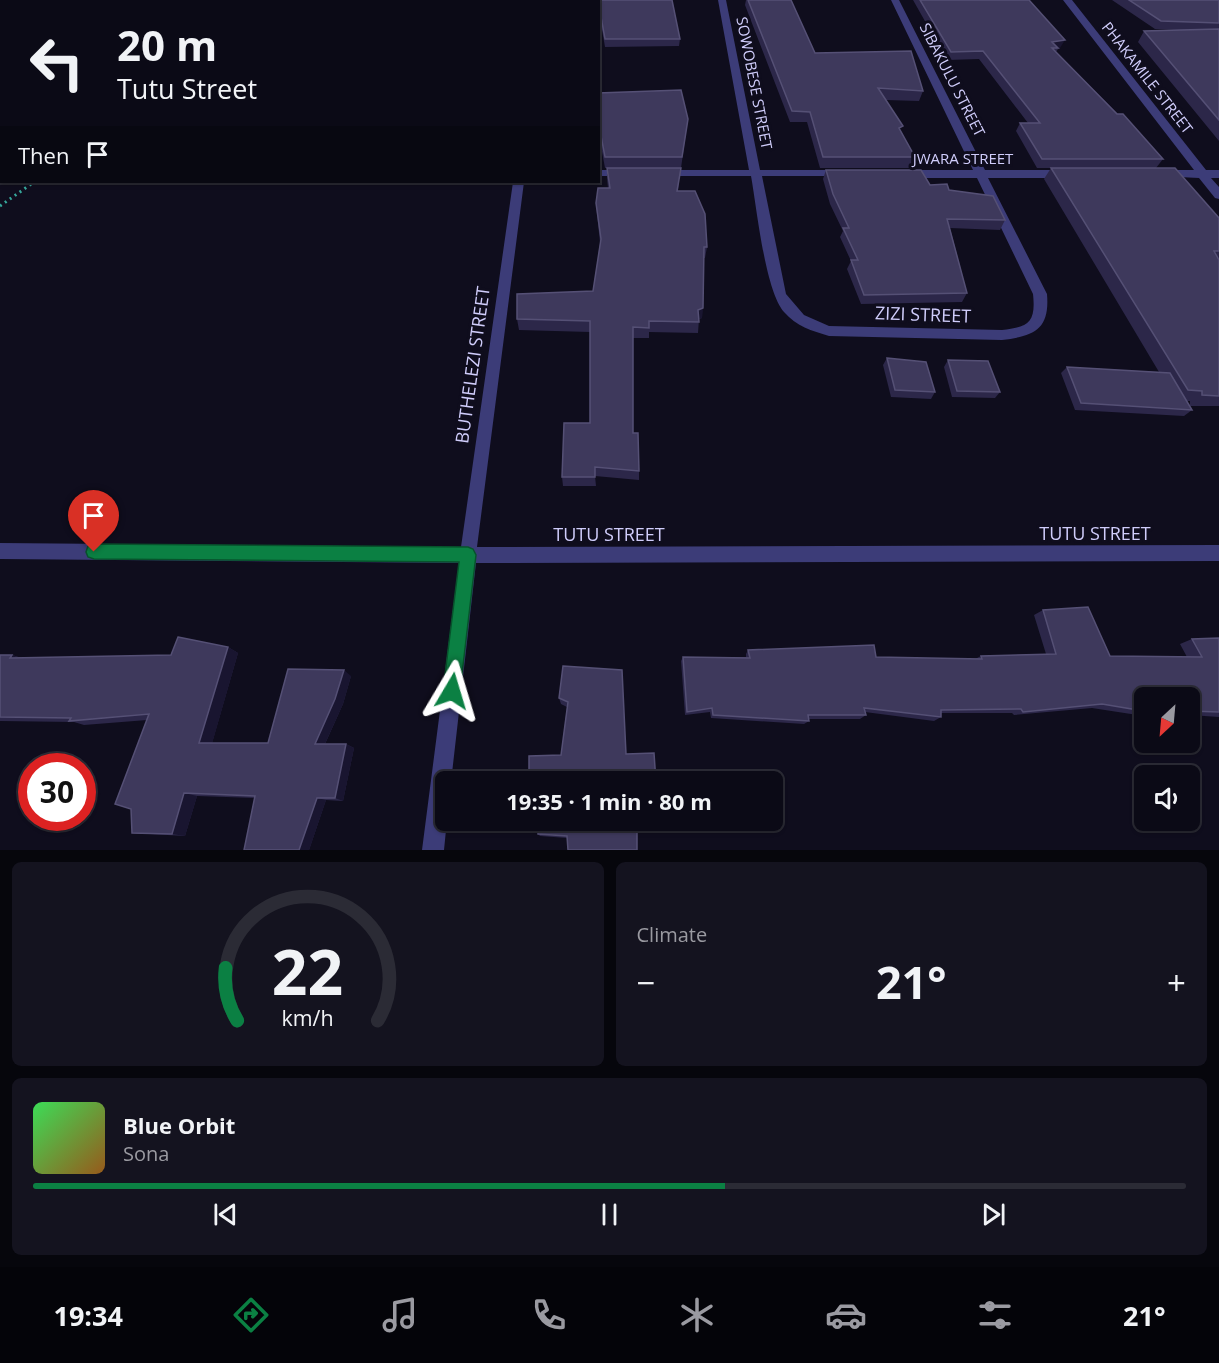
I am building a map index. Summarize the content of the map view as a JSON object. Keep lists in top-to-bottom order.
{
  "streets": {
    "street": [
      "PHAKAMILE STREET",
      "SIBAKULU STREET",
      "SOWOBESE STREET",
      "JWARA STREET",
      "ZIZI STREET",
      "BUTHELEZI STREET",
      "TUTU STREET"
    ]
  },
  "crossings": [
    ["SIBAKULU STREET", "JWARA STREET"],
    ["SIBAKULU STREET", "ZIZI STREET"],
    ["SOWOBESE STREET", "ZIZI STREET"],
    ["JWARA STREET", "ZIZI STREET"],
    ["BUTHELEZI STREET", "TUTU STREET"]
  ],
  "north": "bottom left",
  "page": {
    "turn": ["20 m", "Tutu Street"],
    "then": "Then",
    "limit": "30",
    "trip": "19:35 · 1 min · 80 m",
    "tile": "Climate",
    "heat": ["−", "21°", "+"],
    "song": ["Blue Orbit", "Sona"],
    "tabs": ["19:34", "21°"],
    "gauge": ["22", "km/h"]
  }
}
